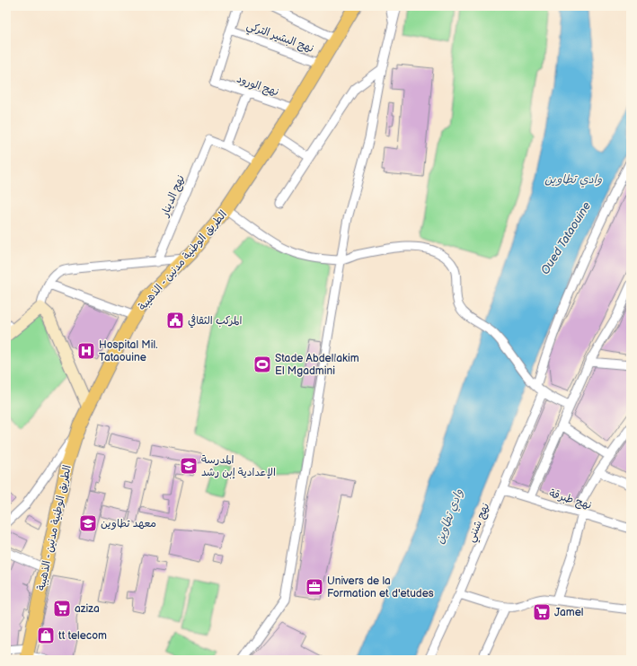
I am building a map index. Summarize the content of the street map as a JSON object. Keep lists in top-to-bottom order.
{
  "streets": {
    "main road": ["الطريق الوطنية مدنين - الذهيبة"],
    "street": [
      "نهج البشير التركي",
      "نهج الورود",
      "نهج الدينار",
      "نهج طبرقة",
      "نهج شنني"
    ]
  },
  "crossings": [
    ["نهج البشير التركي", "نهج الورود"],
    ["نهج البشير التركي", "الطريق الوطنية مدنين - الذهيبة"],
    ["نهج الورود", "الطريق الوطنية مدنين - الذهيبة"],
    ["نهج طبرقة", "نهج شنني"]
  ],
  "water": ["وادي تطاوين", "Oued Tataouine"],
  "places": {
    "public building": ["المركب الثقافي"],
    "hospital": ["Hospital Mil. Tataouine"],
    "sports": ["Stade Abdelاakim El Mgadmini"],
    "school or university": ["المدرسة الإعدادية إبن رشد", "معهد تطاوين"],
    "office": ["Univers de la Formation et d'etudes"],
    "supermarket": ["aziza", "Jamel"],
    "shop": ["tt telecom"]
  }
}
